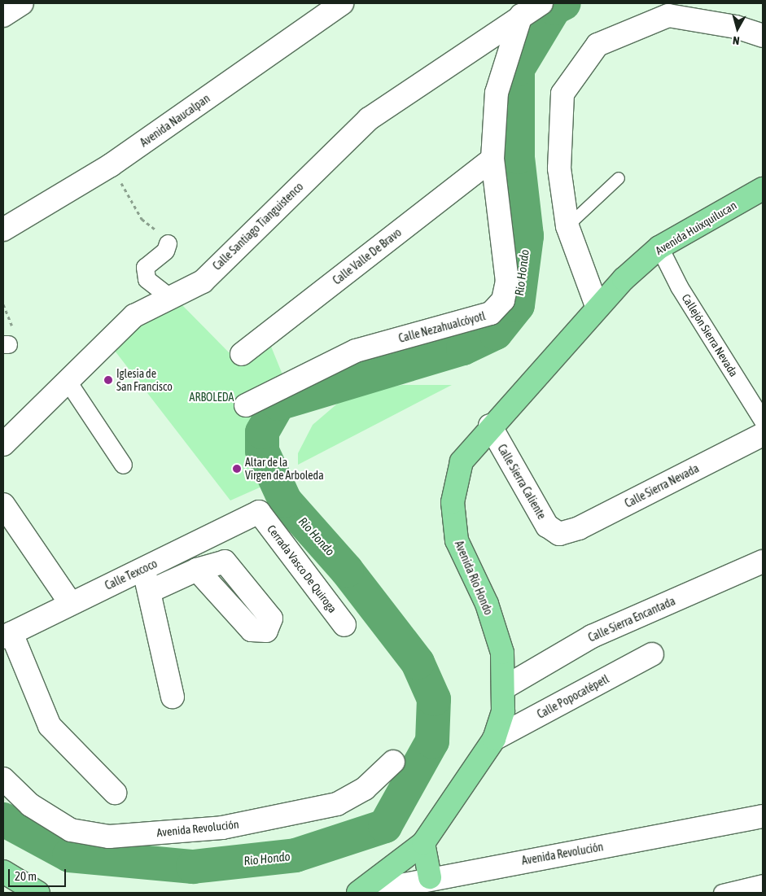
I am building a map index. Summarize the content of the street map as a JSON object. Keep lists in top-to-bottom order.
{
  "streets": {
    "main road": ["Avenida Huixquilucan", "Avenida Río Hondo"],
    "street": [
      "Avenida Naucalpan",
      "Calle Santiago Tianguistenco",
      "Calle Valle De Bravo",
      "Calle Nezahualcóyotl",
      "Callejón Sierra Nevada",
      "Calle Sierra Caliente",
      "Calle Sierra Nevada",
      "Cerrada Vasco De Quiroga",
      "Calle Texcoco",
      "Calle Sierra Encantada",
      "Calle Popocatépetl",
      "Avenida Revolución"
    ]
  },
  "crossings": [
    ["Calle Santiago Tianguistenco", "Calle Nezahualcóyotl"],
    ["Avenida Huixquilucan", "Callejón Sierra Nevada"],
    ["Avenida Huixquilucan", "Avenida Río Hondo"],
    ["Calle Valle De Bravo", "Calle Nezahualcóyotl"],
    ["Calle Sierra Caliente", "Calle Sierra Nevada"],
    ["Calle Sierra Caliente", "Avenida Río Hondo"],
    ["Cerrada Vasco De Quiroga", "Calle Texcoco"],
    ["Avenida Río Hondo", "Calle Sierra Encantada"],
    ["Avenida Río Hondo", "Calle Popocatépetl"]
  ],
  "water": ["Rio Hondo"],
  "parks": ["ARBOLEDA"],
  "places": ["Iglesia de San Francisco", "Altar de la Virgen de Arboleda"],
  "scale_bar": "20 m",
  "north": "bottom"
}
